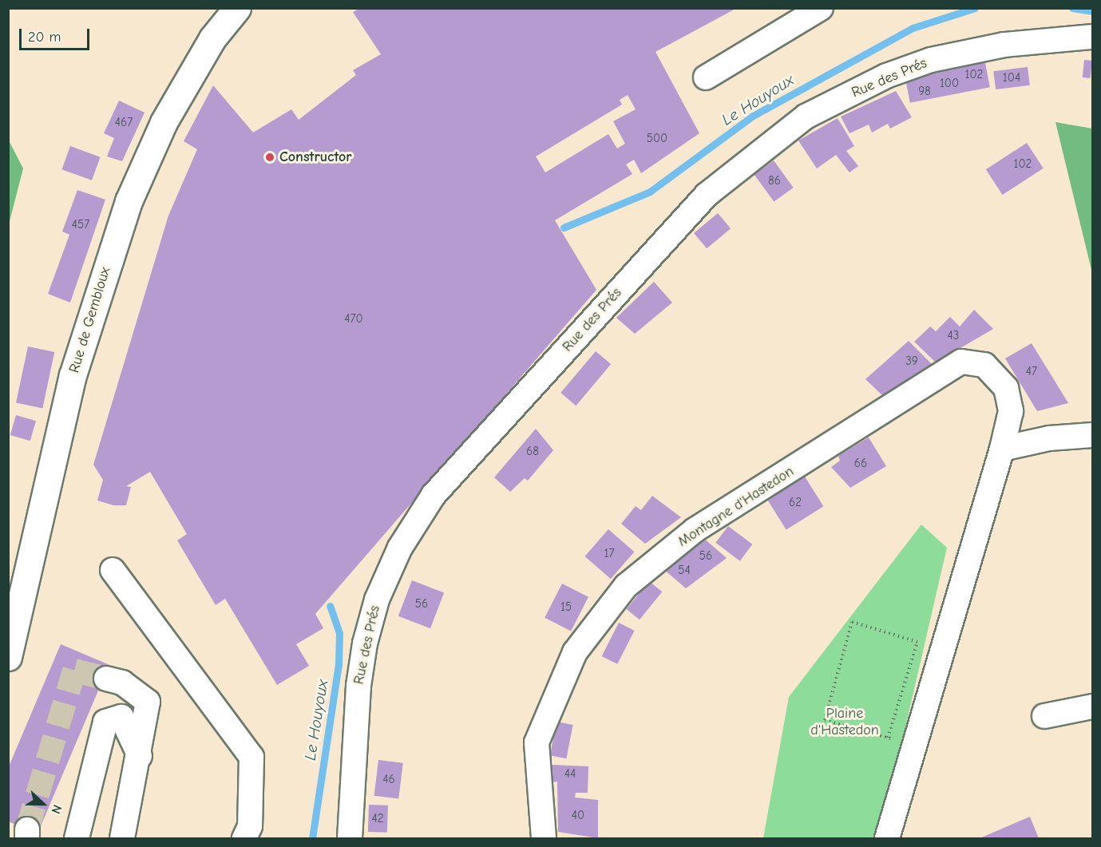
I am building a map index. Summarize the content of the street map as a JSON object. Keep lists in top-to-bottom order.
{
  "streets": {
    "main road": ["Rue de Gembloux"],
    "street": ["Rue des Prés", "Montagne d'Hastedon"]
  },
  "water": ["Le Houyoux"],
  "parks": ["Plaine d'Hastedon"],
  "places": ["Constructor"],
  "house_numbers": [
    "102",
    "104",
    "100",
    "98",
    "467",
    "500",
    "102",
    "86",
    "457",
    "470",
    "43",
    "39",
    "47",
    "68",
    "66",
    "62",
    "17",
    "56",
    "54",
    "56",
    "15",
    "44",
    "46",
    "40",
    "42"
  ],
  "scale_bar": "20 m",
  "north": "right"
}
